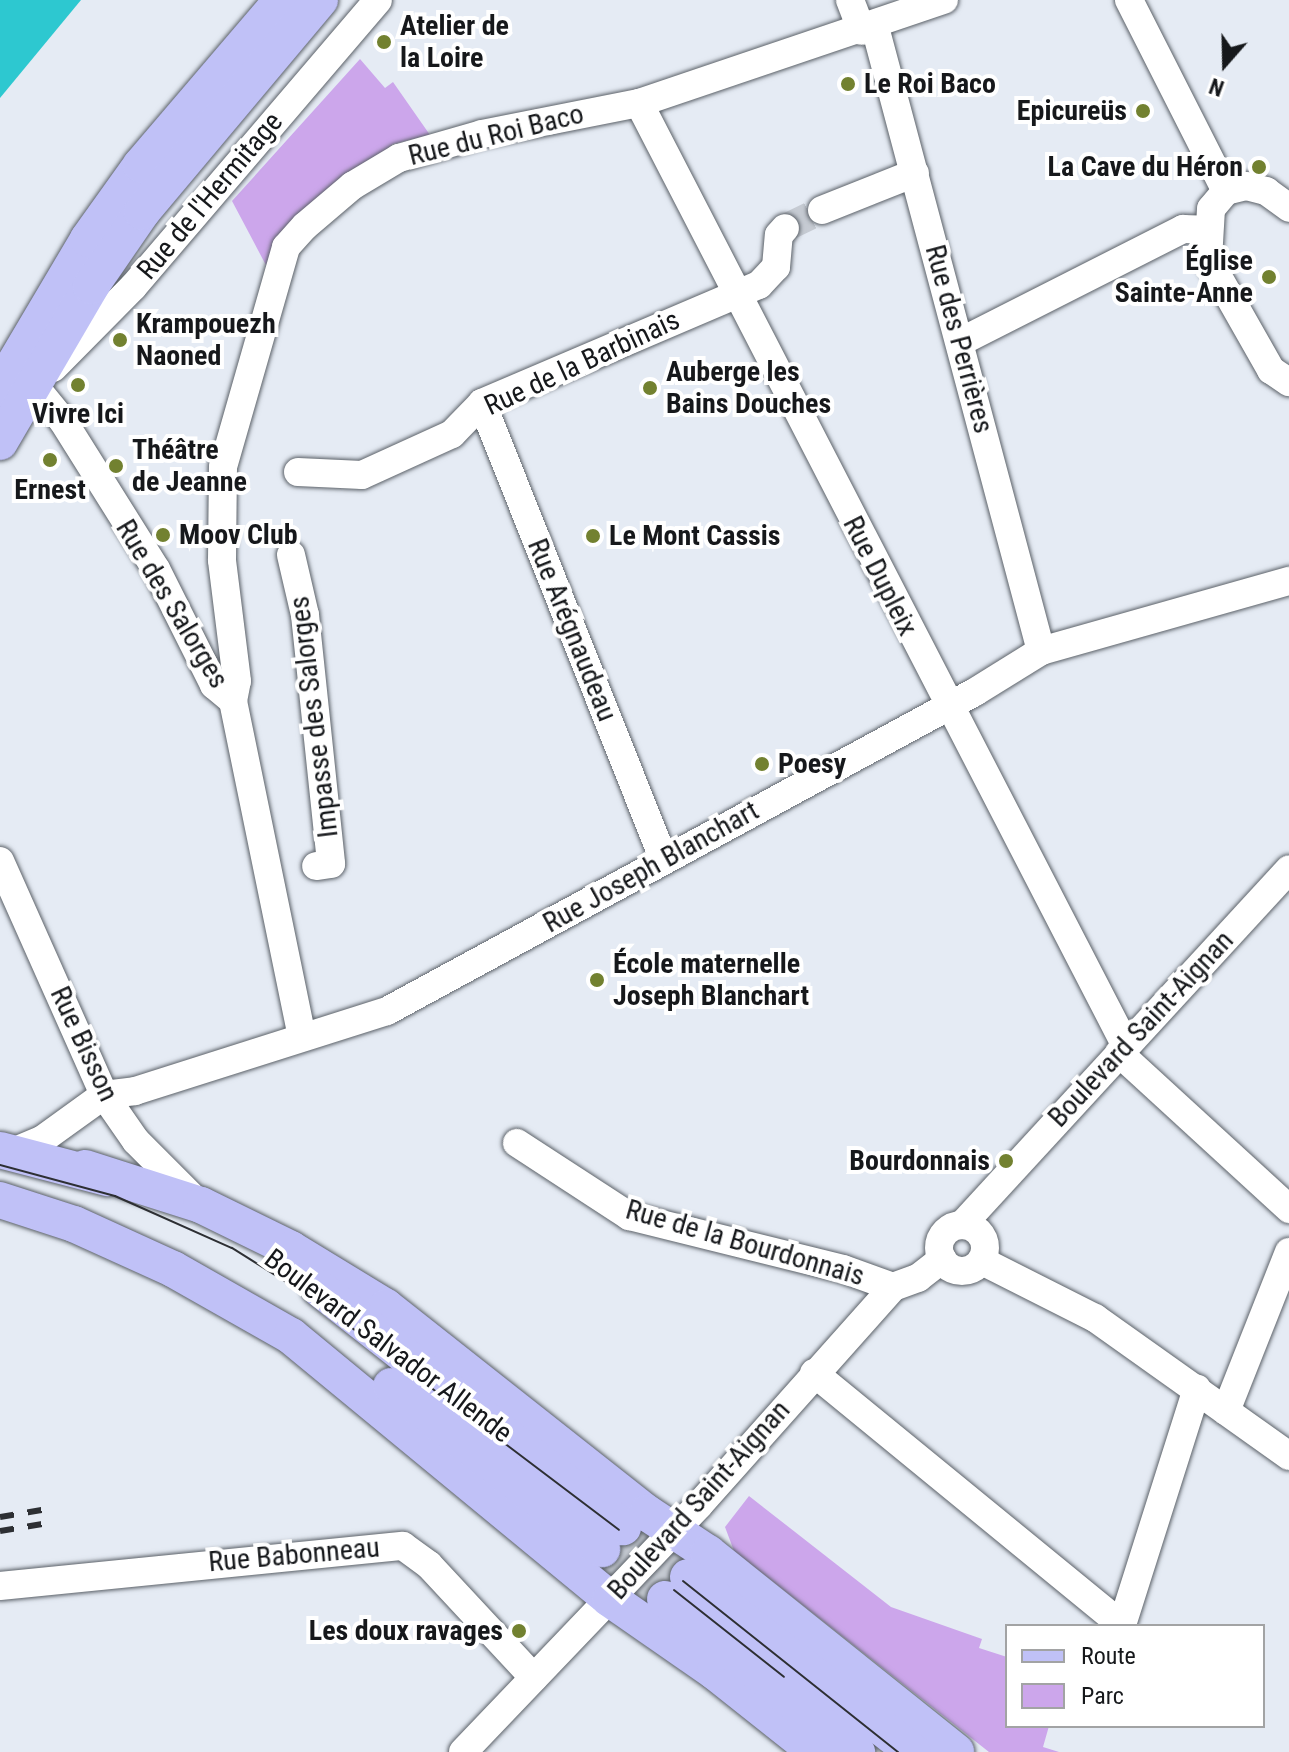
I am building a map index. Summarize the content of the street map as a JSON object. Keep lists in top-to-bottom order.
{
  "streets": {
    "main road": ["Boulevard Salvador Allende"],
    "street": [
      "Rue du Roi Baco",
      "Rue de l'Hermitage",
      "Rue des Perrières",
      "Rue de la Barbinais",
      "Rue Dupleix",
      "Rue des Salorges",
      "Rue Arégnaudeau",
      "Impasse des Salorges",
      "Rue Joseph Blanchart",
      "Boulevard Saint-Aignan",
      "Rue Bisson",
      "Rue de la Bourdonnais",
      "Rue Babonneau"
    ]
  },
  "crossings": [
    ["Rue du Roi Baco", "Rue des Perrières"],
    ["Rue du Roi Baco", "Rue Dupleix"],
    ["Rue du Roi Baco", "Rue des Salorges"],
    ["Rue de l'Hermitage", "Rue des Salorges"],
    ["Rue des Perrières", "Rue Joseph Blanchart"],
    ["Rue de la Barbinais", "Rue Dupleix"],
    ["Rue de la Barbinais", "Rue Arégnaudeau"],
    ["Rue Dupleix", "Rue Joseph Blanchart"],
    ["Rue Dupleix", "Boulevard Saint-Aignan"],
    ["Rue des Salorges", "Rue Joseph Blanchart"],
    ["Rue Arégnaudeau", "Rue Joseph Blanchart"],
    ["Rue Joseph Blanchart", "Rue Bisson"],
    ["Rue Joseph Blanchart", "Boulevard Salvador Allende"],
    ["Boulevard Saint-Aignan", "Rue de la Bourdonnais"],
    ["Boulevard Saint-Aignan", "Rue Babonneau"]
  ],
  "places": [
    "Atelier de la Loire",
    "Le Roi Baco",
    "Epicureüs",
    "La Cave du Héron",
    "Église Sainte-Anne",
    "Krampouezh Naoned",
    "Vivre Ici",
    "Auberge les Bains Douches",
    "Ernest",
    "Théâtre de Jeanne",
    "Moov Club",
    "Le Mont Cassis",
    "Poesy",
    "École maternelle Joseph Blanchart",
    "Bourdonnais",
    "Les doux ravages"
  ],
  "legend": ["Route", "Parc"],
  "north": "bottom"
}
